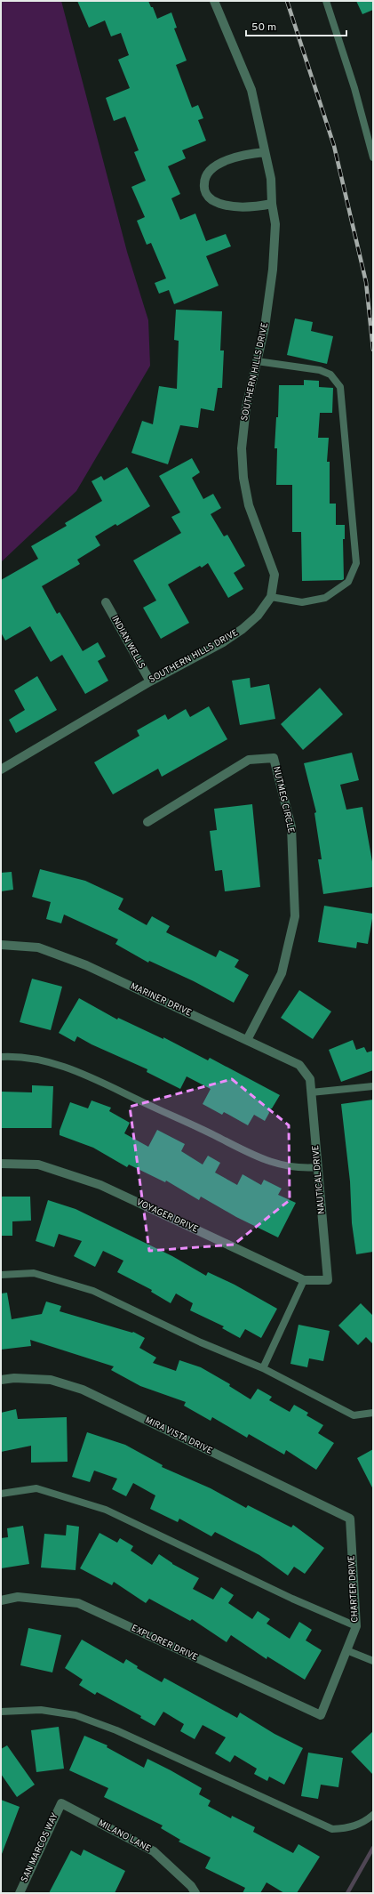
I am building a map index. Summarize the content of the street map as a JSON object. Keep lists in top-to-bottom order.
{
  "streets": {
    "street": [
      "SOUTHERN HILLS DRIVE",
      "INDIAN WELLS",
      "NUTMEG CIRCLE",
      "MARINER DRIVE",
      "NAUTICAL DRIVE",
      "VOYAGER DRIVE",
      "MIRA VISTA DRIVE",
      "CHARTER DRIVE",
      "EXPLORER DRIVE",
      "MILANO LANE",
      "SAN MARCOS WAY"
    ]
  },
  "crossings": [
    ["SOUTHERN HILLS DRIVE", "INDIAN WELLS"],
    ["NUTMEG CIRCLE", "MARINER DRIVE"],
    ["MARINER DRIVE", "NAUTICAL DRIVE"],
    ["NAUTICAL DRIVE", "VOYAGER DRIVE"],
    ["MIRA VISTA DRIVE", "CHARTER DRIVE"],
    ["CHARTER DRIVE", "EXPLORER DRIVE"],
    ["MILANO LANE", "SAN MARCOS WAY"]
  ],
  "scale_bar": "50 m"
}
